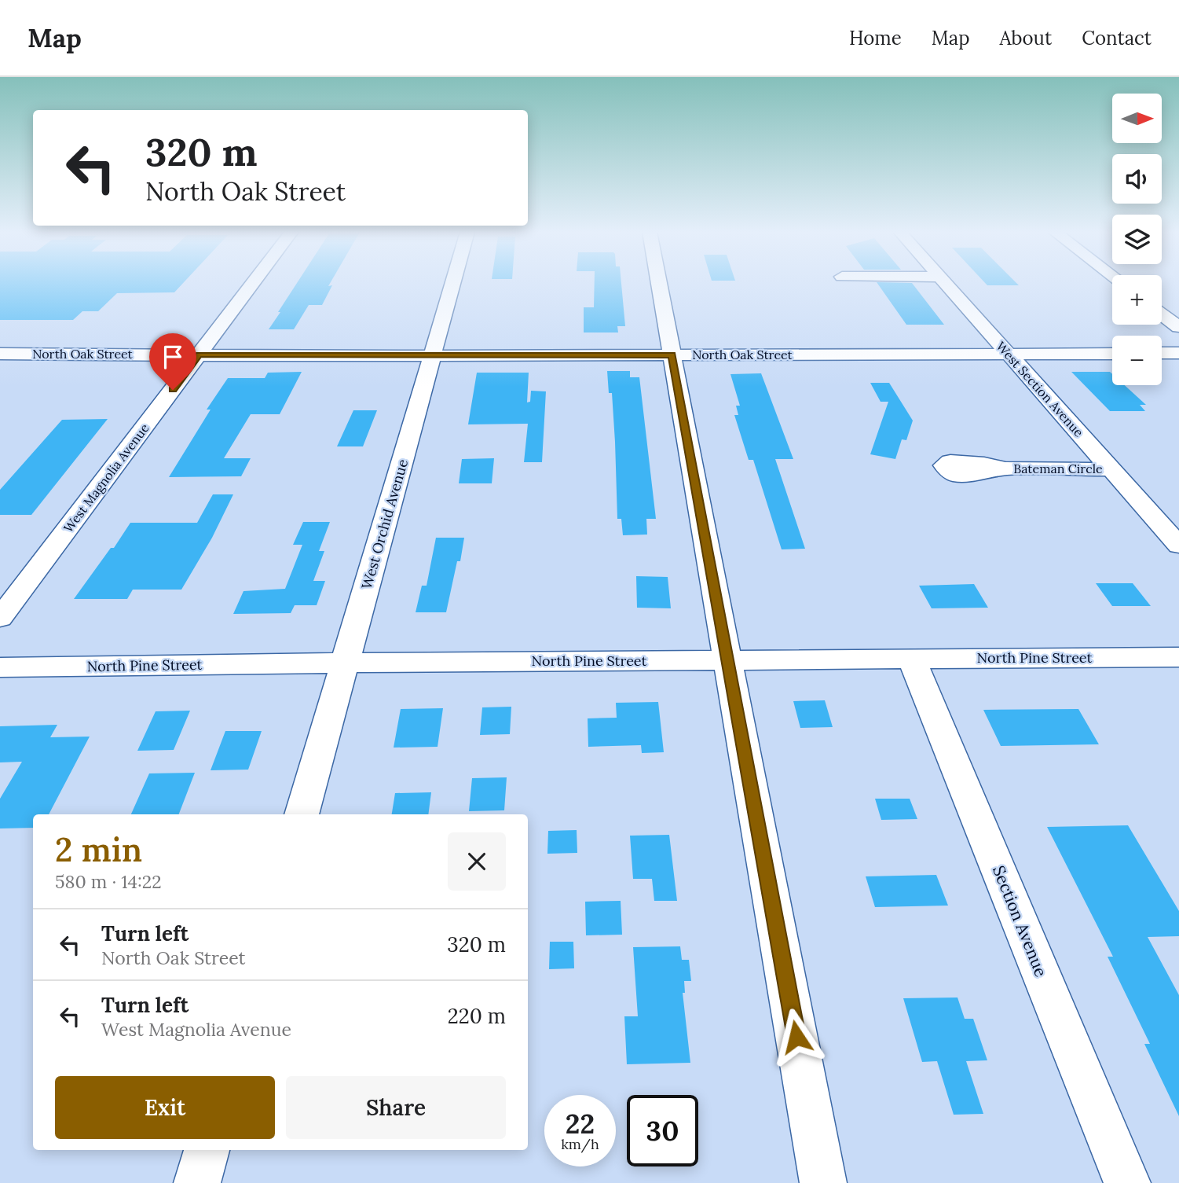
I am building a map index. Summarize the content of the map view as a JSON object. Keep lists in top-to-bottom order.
{
  "streets": {
    "street": [
      "North Oak Street",
      "West Section Avenue",
      "Bateman Circle",
      "West Magnolia Avenue",
      "West Orchid Avenue",
      "North Pine Street",
      "Section Avenue"
    ]
  },
  "crossings": [
    ["North Oak Street", "West Section Avenue"],
    ["North Oak Street", "West Magnolia Avenue"],
    ["North Oak Street", "West Orchid Avenue"],
    ["West Section Avenue", "Bateman Circle"],
    ["West Orchid Avenue", "North Pine Street"],
    ["North Pine Street", "Section Avenue"]
  ],
  "north": "right",
  "page": {
    "header": "Map",
    "nav": [
      "Home",
      "Map",
      "About",
      "Contact"
    ],
    "map_buttons": ["+", "−"],
    "turn": ["320 m", "North Oak Street"],
    "heading": ["2 min", "580 m · 14:22"],
    "list": [
      {
        "name": "Turn left",
        "note": "North Oak Street",
        "value": "320 m"
      },
      {
        "name": "Turn left",
        "note": "West Magnolia Avenue",
        "value": "220 m"
      }
    ],
    "buttons": ["Exit", "Share"],
    "speed": "22 km/h",
    "limit": "30"
  }
}
